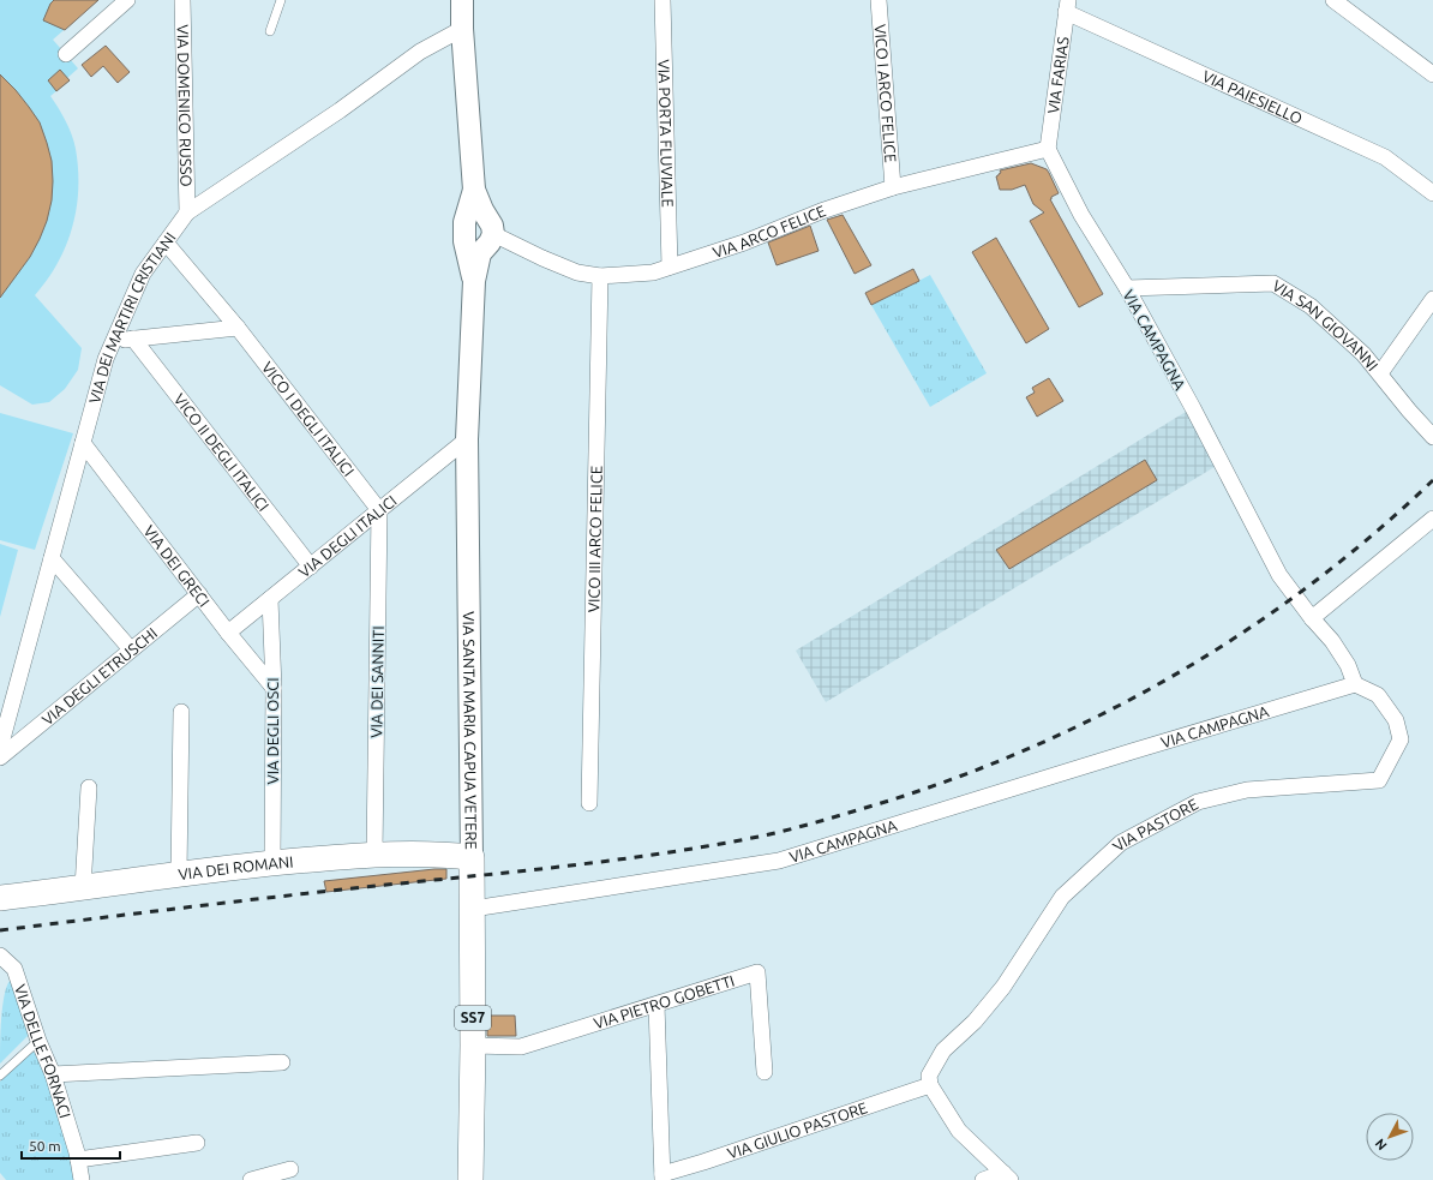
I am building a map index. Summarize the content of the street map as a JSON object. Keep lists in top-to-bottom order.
{
  "streets": {
    "main road": ["VIA SANTA MARIA CAPUA VETERE", "VIA DEI ROMANI", "SS7"],
    "street": [
      "VIA FARIAS",
      "VICO I ARCO FELICE",
      "VIA PAIESIELLO",
      "VIA DOMENICO RUSSO",
      "VIA PORTA FLUVIALE",
      "VIA ARCO FELICE",
      "VIA DEI MARTIRI CRISTIANI",
      "VIA SAN GIOVANNI",
      "VIA CAMPAGNA",
      "VICO I DEGLI ITALICI",
      "VICO II DEGLI ITALICI",
      "VIA DEGLI ITALICI",
      "VICO III ARCO FELICE",
      "VIA DEI GRECI",
      "VIA DEGLI ETRUSCHI",
      "VIA DEI SANNITI",
      "VIA DEGLI OSCI",
      "VIA PASTORE",
      "VIA PIETRO GOBETTI",
      "VIA DELLE FORNACI",
      "VIA GIULIO PASTORE"
    ]
  },
  "crossings": [
    ["VIA FARIAS", "VIA PAIESIELLO"],
    ["VIA FARIAS", "VIA ARCO FELICE"],
    ["VIA FARIAS", "VIA CAMPAGNA"],
    ["VICO I ARCO FELICE", "VIA ARCO FELICE"],
    ["VIA DOMENICO RUSSO", "VIA DEI MARTIRI CRISTIANI"],
    ["VIA PORTA FLUVIALE", "VIA ARCO FELICE"],
    ["VIA ARCO FELICE", "VIA CAMPAGNA"],
    ["VIA ARCO FELICE", "VICO III ARCO FELICE"],
    ["VIA ARCO FELICE", "SS7"],
    ["VIA DEI MARTIRI CRISTIANI", "VICO I DEGLI ITALICI"],
    ["VIA DEI MARTIRI CRISTIANI", "VIA DEI GRECI"],
    ["VIA DEI MARTIRI CRISTIANI", "SS7"],
    ["VIA SAN GIOVANNI", "VIA CAMPAGNA"],
    ["VIA CAMPAGNA", "VIA SANTA MARIA CAPUA VETERE"],
    ["VIA CAMPAGNA", "VIA PASTORE"],
    ["VICO I DEGLI ITALICI", "VIA DEGLI ITALICI"],
    ["VICO I DEGLI ITALICI", "VIA DEI SANNITI"],
    ["VICO II DEGLI ITALICI", "VIA DEGLI ITALICI"],
    ["VIA DEGLI ITALICI", "VIA DEI GRECI"],
    ["VIA DEGLI ITALICI", "VIA DEI SANNITI"],
    ["VIA DEGLI ITALICI", "VIA SANTA MARIA CAPUA VETERE"],
    ["VIA DEGLI ITALICI", "VIA DEGLI OSCI"],
    ["VIA DEI GRECI", "VIA DEGLI ETRUSCHI"],
    ["VIA DEI GRECI", "VIA DEGLI OSCI"],
    ["VIA DEI SANNITI", "VIA DEI ROMANI"],
    ["VIA SANTA MARIA CAPUA VETERE", "VIA DEI ROMANI"],
    ["VIA SANTA MARIA CAPUA VETERE", "VIA PIETRO GOBETTI"],
    ["VIA SANTA MARIA CAPUA VETERE", "SS7"],
    ["VIA DEGLI OSCI", "VIA DEI ROMANI"],
    ["VIA PASTORE", "VIA GIULIO PASTORE"]
  ],
  "scale_bar": "50 m",
  "north": "bottom left"
}
